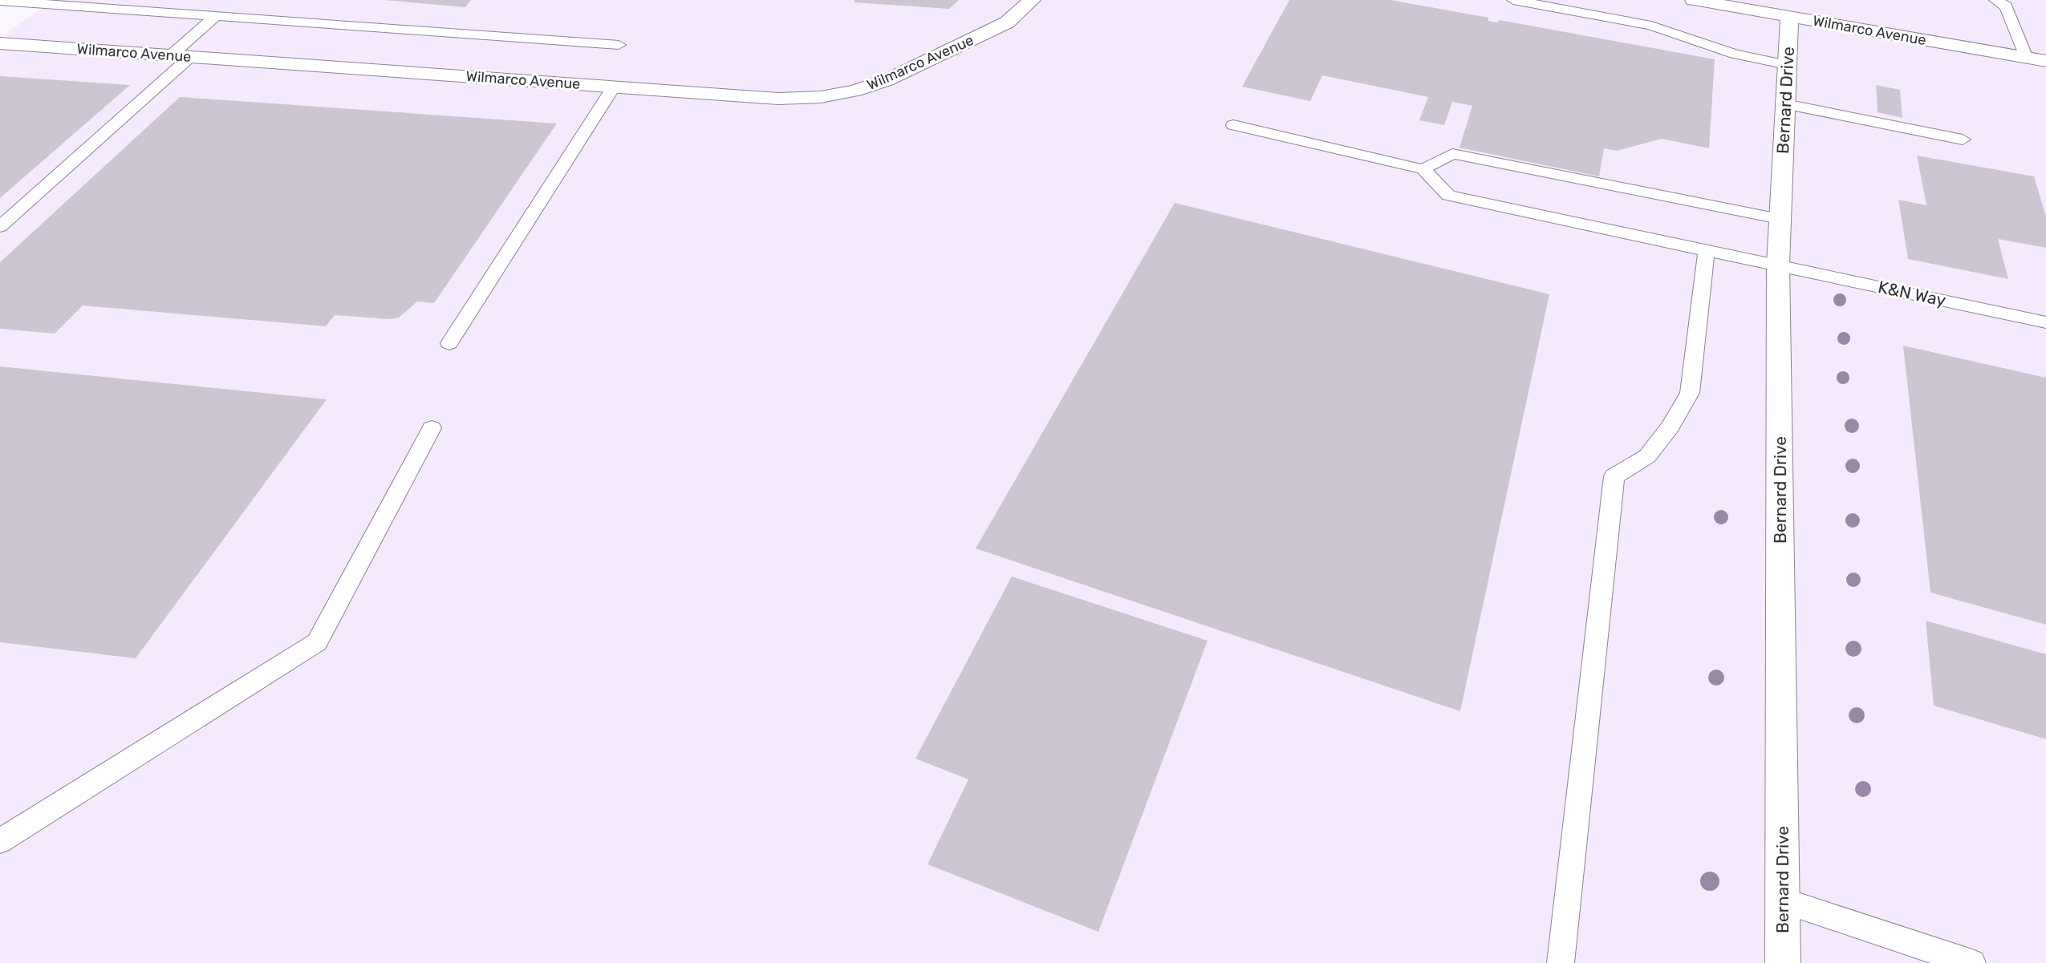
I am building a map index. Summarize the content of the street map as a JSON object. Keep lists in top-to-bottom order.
{
  "streets": {
    "street": ["Wilmarco Avenue", "Bernard Drive"],
    "lane": ["K&N Way"]
  },
  "crossings": [
    ["Wilmarco Avenue", "Bernard Drive"],
    ["Bernard Drive", "K&N Way"]
  ]
}
